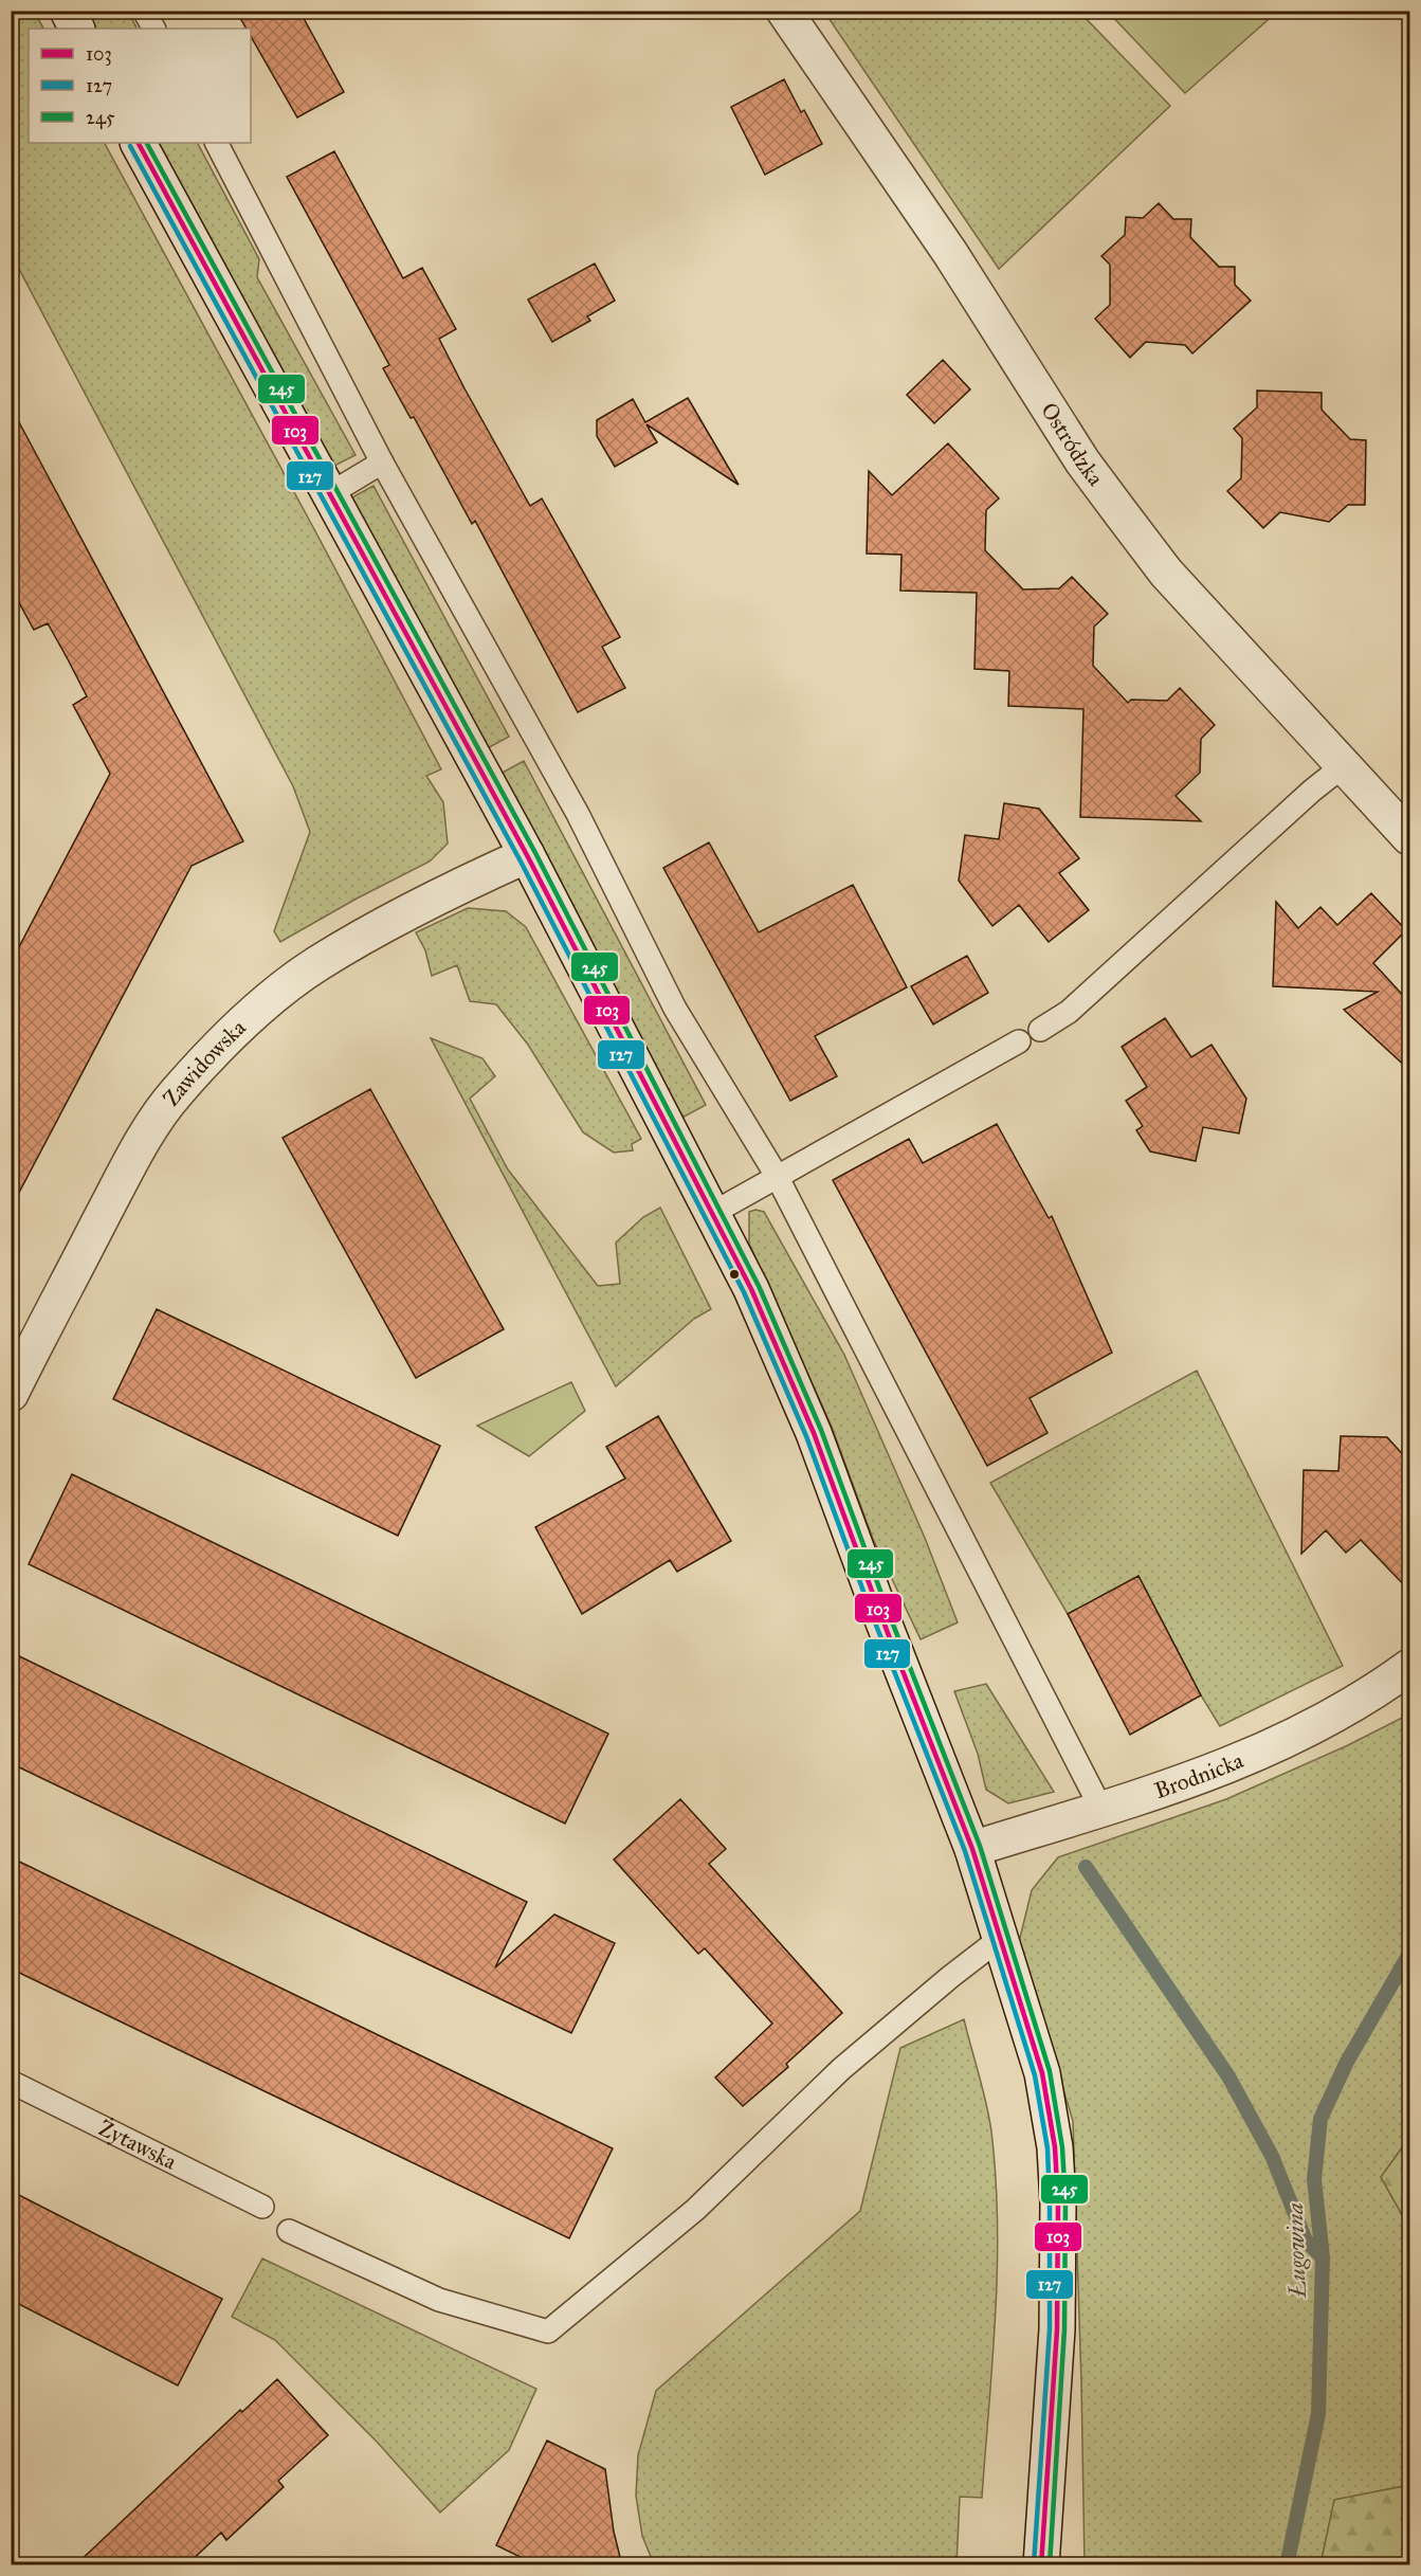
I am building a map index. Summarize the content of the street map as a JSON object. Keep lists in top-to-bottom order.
{
  "streets": {
    "street": ["Ostródzka", "Zawidowska", "Brodnicka"],
    "lane": ["Żytawska"]
  },
  "water": ["Ługowina"],
  "lines": ["transit line 103", "transit line 245", "transit line 127"],
  "legend": ["103", "127", "245"]
}
